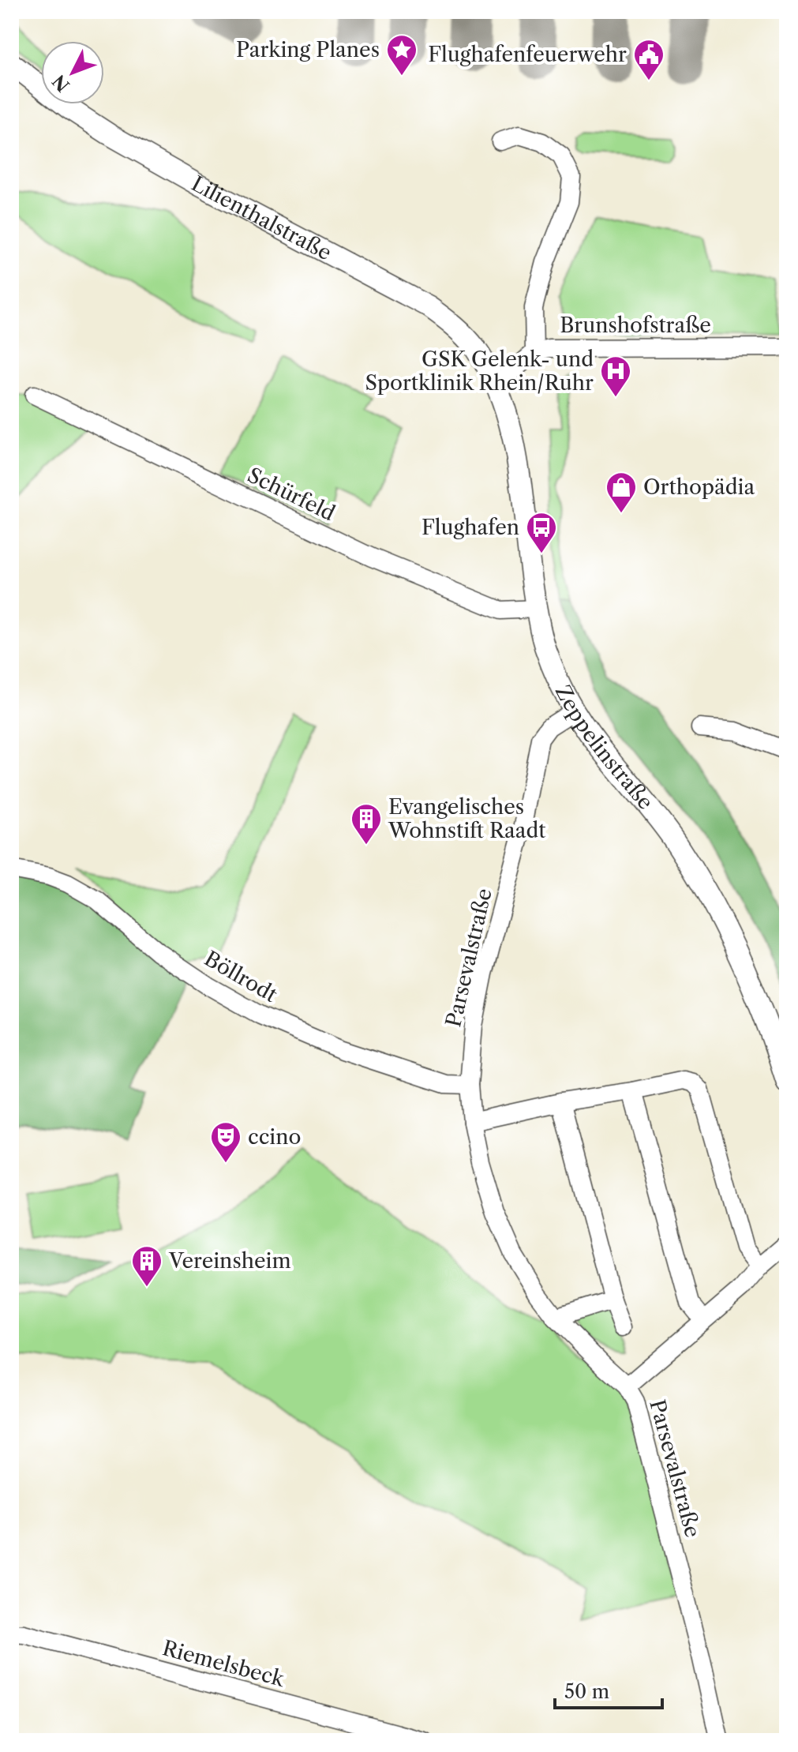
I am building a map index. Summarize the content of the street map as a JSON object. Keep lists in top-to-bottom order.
{
  "streets": {
    "main road": ["Lilienthalstraße", "Zeppelinstraße"],
    "street": [
      "Brunshofstraße",
      "Schürfeld",
      "Parsevalstraße",
      "Böllrodt",
      "Riemelsbeck"
    ]
  },
  "crossings": [
    ["Lilienthalstraße", "Brunshofstraße"],
    ["Lilienthalstraße", "Zeppelinstraße"],
    ["Brunshofstraße", "Zeppelinstraße"],
    ["Schürfeld", "Zeppelinstraße"],
    ["Zeppelinstraße", "Parsevalstraße"],
    ["Parsevalstraße", "Böllrodt"]
  ],
  "places": {
    "place": ["Parking Planes"],
    "public building": ["Flughafenfeuerwehr"],
    "hospital": ["GSK Gelenk- und Sportklinik Rhein/Ruhr"],
    "shop": ["Orthopädia"],
    "bus stop": ["Flughafen"],
    "building": ["Evangelisches Wohnstift Raadt", "Vereinsheim"],
    "theatre": ["ccino"]
  },
  "scale_bar": "50 m",
  "north": "bottom left"
}
